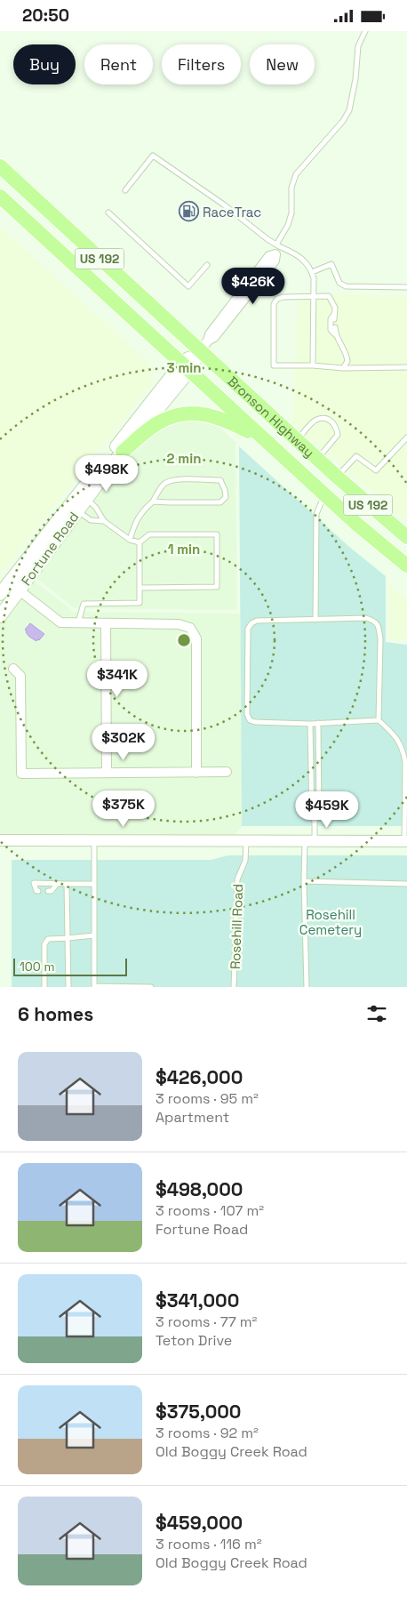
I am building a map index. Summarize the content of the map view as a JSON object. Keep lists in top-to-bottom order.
{
  "streets": {
    "highway": ["US 192", "Bronson Highway"],
    "main road": ["Fortune Road"],
    "lane": ["Rosehill Road"]
  },
  "crossings": [
    ["Bronson Highway", "Fortune Road"]
  ],
  "parks": ["Rosehill Cemetery"],
  "places": {
    "fuel station": ["RaceTrac"]
  },
  "scale_bar": "100 m",
  "page": {
    "status": "20:50",
    "chip": [
      "Buy",
      "Rent",
      "Filters",
      "New"
    ],
    "price": [
      "$426K",
      "$498K",
      "$341K",
      "$302K",
      "$375K",
      "$459K"
    ],
    "scale": "100 m",
    "heading": "6 homes",
    "list": [
      {
        "name": "$426,000",
        "note": "3 rooms · 95 m² · Apartment"
      },
      {
        "name": "$498,000",
        "note": "3 rooms · 107 m² · Fortune Road"
      },
      {
        "name": "$341,000",
        "note": "3 rooms · 77 m² · Teton Drive"
      },
      {
        "name": "$375,000",
        "note": "3 rooms · 92 m² · Old Boggy Creek Road"
      },
      {
        "name": "$459,000",
        "note": "3 rooms · 116 m² · Old Boggy Creek Road"
      }
    ]
  },
  "rings": ["3 min", "2 min", "1 min"]
}
